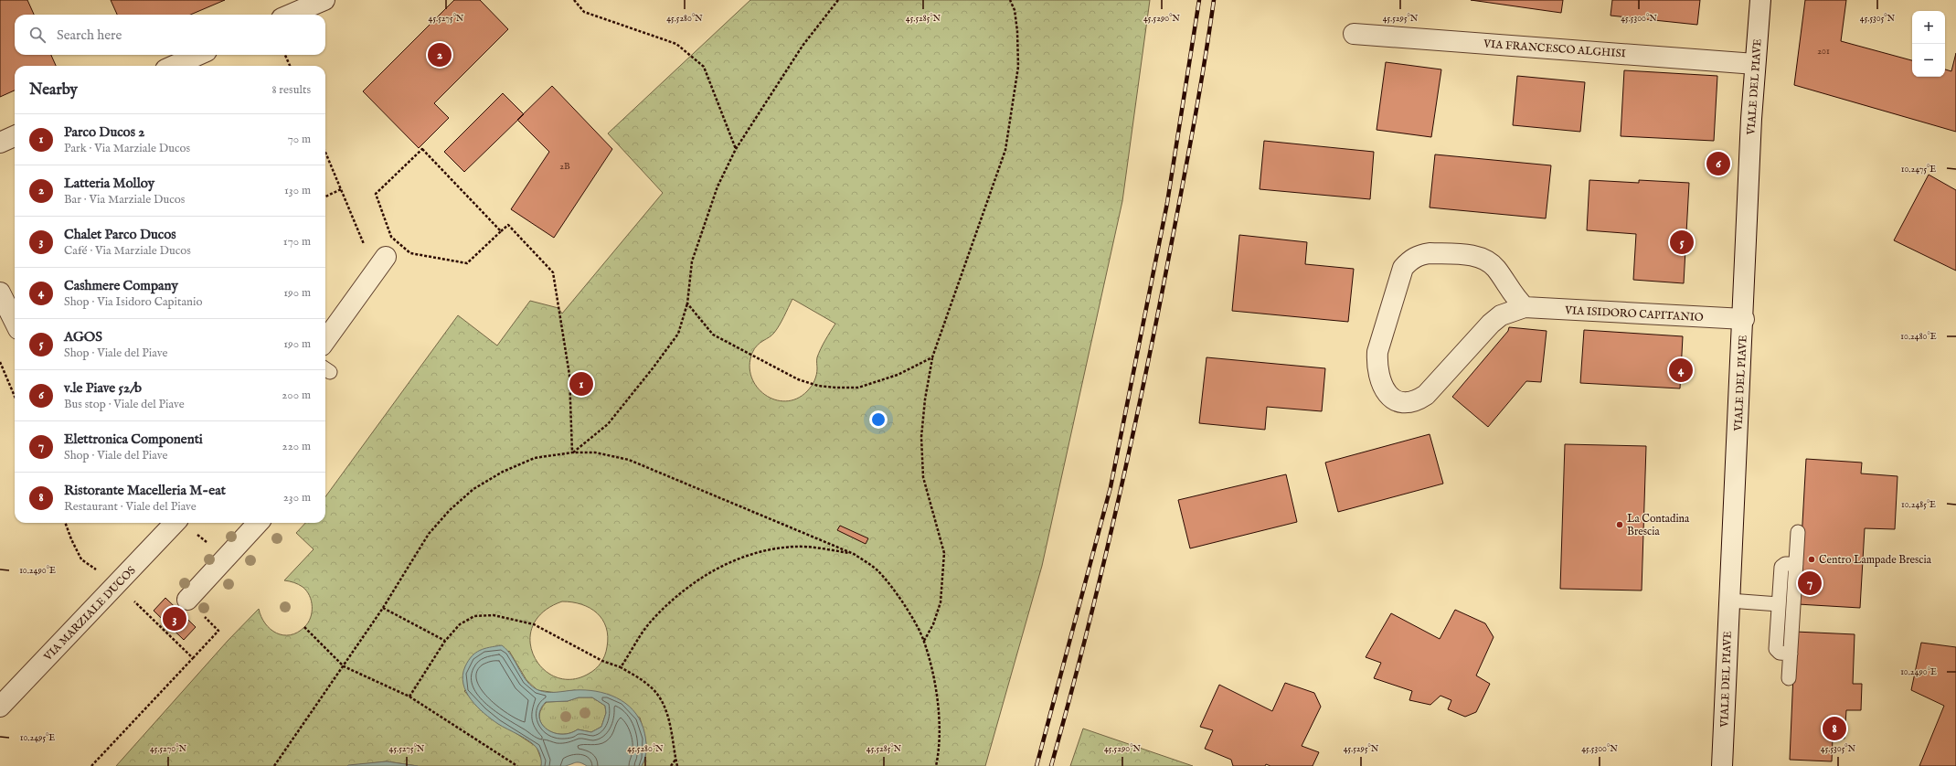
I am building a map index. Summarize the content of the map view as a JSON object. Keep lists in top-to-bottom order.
{
  "streets": {
    "street": [
      "VIA FRANCESCO ALGHISI",
      "VIALE DEL PIAVE",
      "VIA ISIDORO CAPITANIO",
      "VIA MARZIALE DUCOS"
    ]
  },
  "crossings": [
    ["VIA FRANCESCO ALGHISI", "VIALE DEL PIAVE"],
    ["VIALE DEL PIAVE", "VIA ISIDORO CAPITANIO"]
  ],
  "places": ["La Contadina Brescia", "Centro Lampade Brescia"],
  "house_numbers": ["201", "2B"],
  "page": {
    "map_buttons": ["+", "−"],
    "search": "Search here",
    "pins": [
      "2",
      "6",
      "5",
      "4",
      "1",
      "7",
      "3",
      "8"
    ],
    "heading": ["Nearby", "8 results"],
    "list": [
      {
        "mark": "1",
        "name": "Parco Ducos 2",
        "note": "Park · Via Marziale Ducos",
        "value": "70 m"
      },
      {
        "mark": "2",
        "name": "Latteria Molloy",
        "note": "Bar · Via Marziale Ducos",
        "value": "130 m"
      },
      {
        "mark": "3",
        "name": "Chalet Parco Ducos",
        "note": "Café · Via Marziale Ducos",
        "value": "170 m"
      },
      {
        "mark": "4",
        "name": "Cashmere Company",
        "note": "Shop · Via Isidoro Capitanio",
        "value": "190 m"
      },
      {
        "mark": "5",
        "name": "AGOS",
        "note": "Shop · Viale del Piave",
        "value": "190 m"
      },
      {
        "mark": "6",
        "name": "v.le Piave 52/b",
        "note": "Bus stop · Viale del Piave",
        "value": "200 m"
      },
      {
        "mark": "7",
        "name": "Elettronica Componenti",
        "note": "Shop · Viale del Piave",
        "value": "220 m"
      },
      {
        "mark": "8",
        "name": "Ristorante Macelleria M-eat",
        "note": "Restaurant · Viale del Piave",
        "value": "230 m"
      }
    ]
  },
  "coordinates": [
    "45.5275°N",
    "45.5280°N",
    "45.5285°N",
    "45.5290°N",
    "45.5295°N",
    "45.5300°N",
    "45.5305°N",
    "10.2475°E",
    "10.2480°E",
    "10.2485°E",
    "10.2490°E",
    "10.2495°E",
    "45.5270°N"
  ]
}
